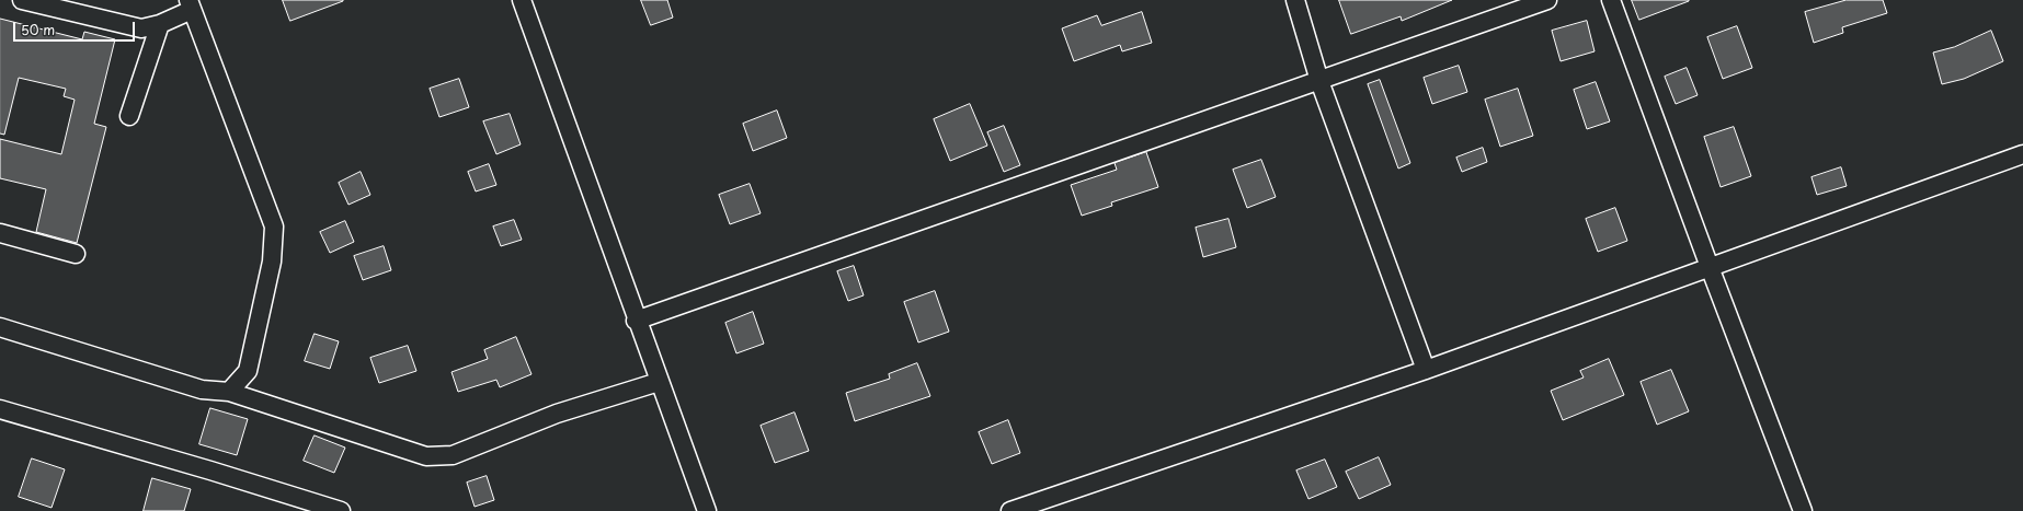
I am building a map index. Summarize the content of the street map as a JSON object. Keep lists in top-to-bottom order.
{
  "scale_bar": "50 m"
}
